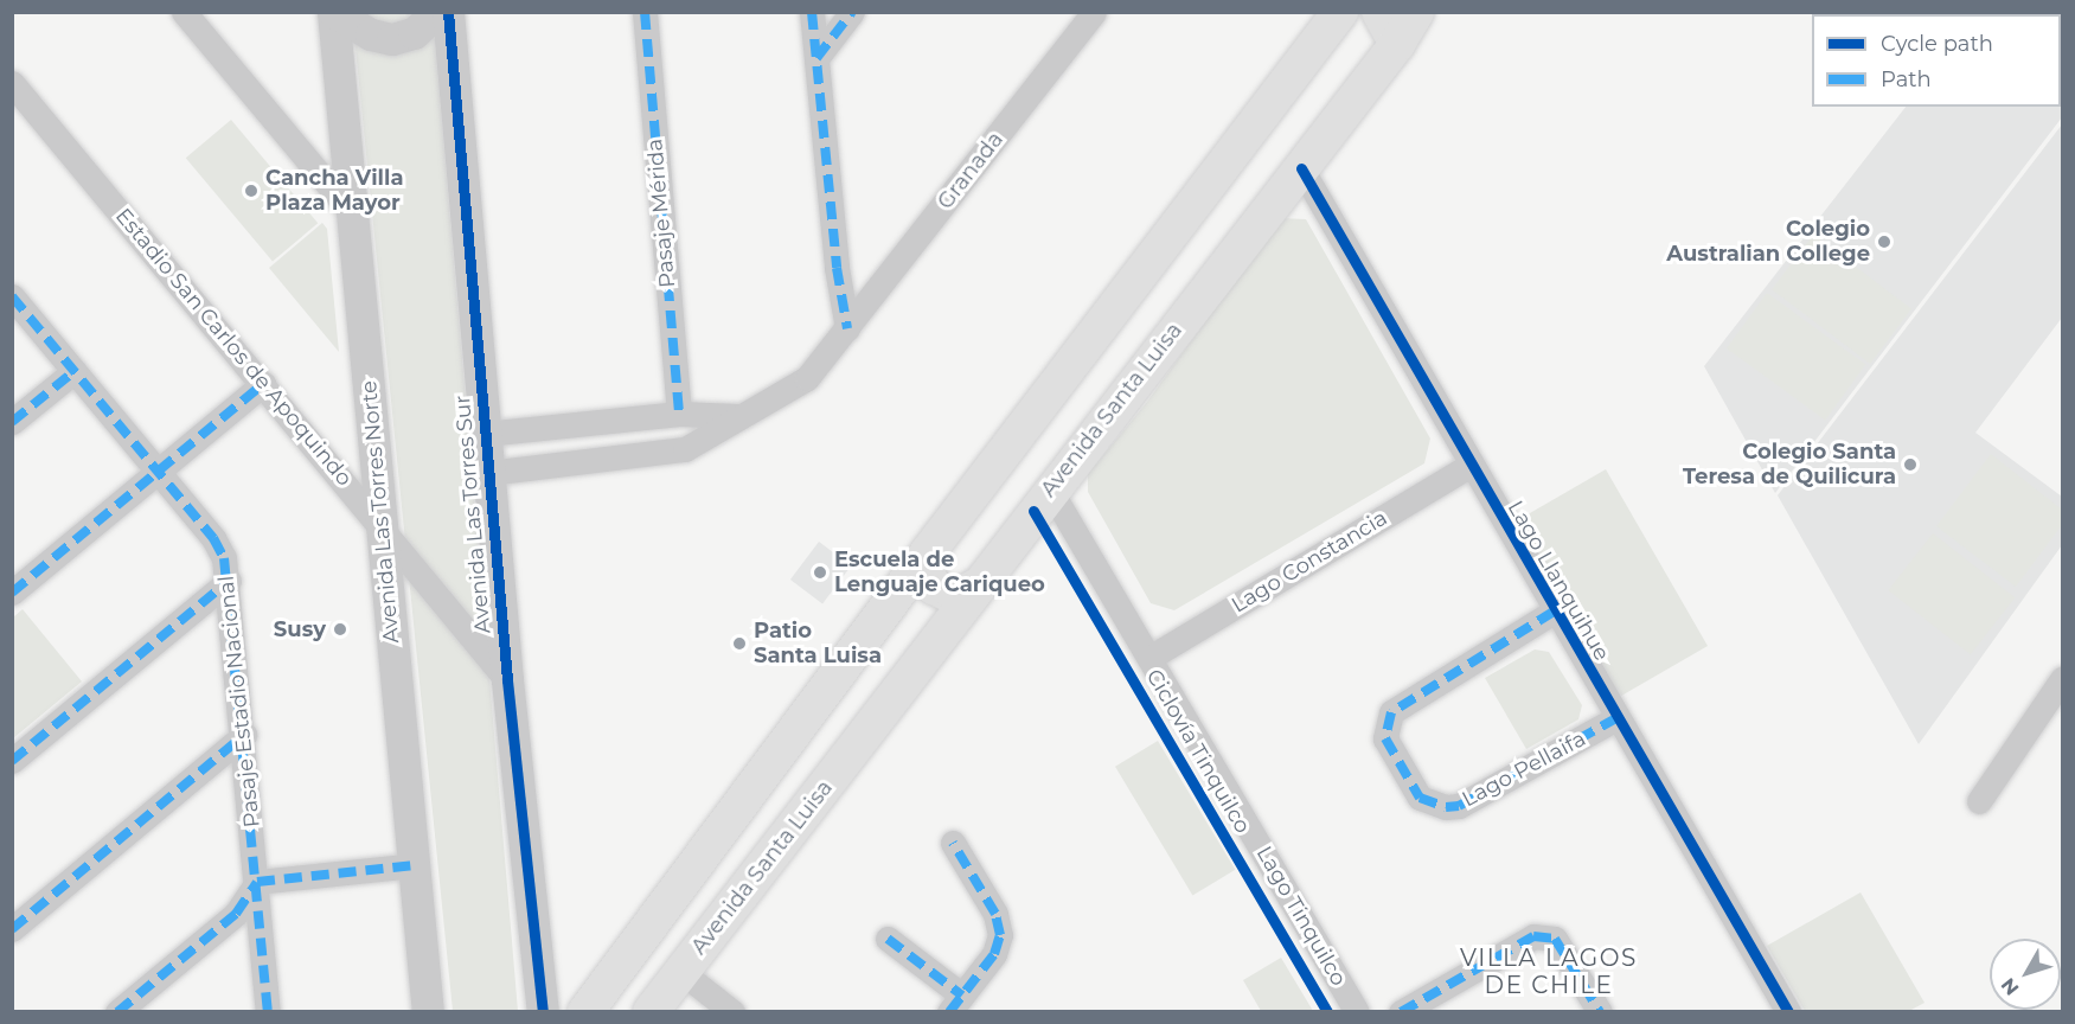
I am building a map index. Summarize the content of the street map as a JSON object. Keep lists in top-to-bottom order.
{
  "streets": {
    "main road": ["Avenida Santa Luisa"],
    "street": [
      "Granada",
      "Pasaje Mérida",
      "Estadio San Carlos de Apoquindo",
      "Avenida Las Torres Norte",
      "Avenida Las Torres Sur",
      "Lago Constancia",
      "Lago Llanquihue",
      "Pasaje Estadio Nacional",
      "Lago Pellaifa",
      "Lago Tinquilco"
    ],
    "cycle path": ["Ciclovía Tinquilco"]
  },
  "crossings": [
    ["Granada", "Avenida Las Torres Sur"],
    ["Estadio San Carlos de Apoquindo", "Avenida Las Torres Norte"],
    ["Estadio San Carlos de Apoquindo", "Avenida Las Torres Sur"],
    ["Avenida Santa Luisa", "Lago Llanquihue"],
    ["Avenida Santa Luisa", "Lago Tinquilco"],
    ["Lago Constancia", "Lago Llanquihue"],
    ["Lago Constancia", "Lago Tinquilco"],
    ["Lago Llanquihue", "Lago Pellaifa"]
  ],
  "districts": ["VILLA LAGOS DE CHILE"],
  "places": [
    "Cancha Villa Plaza Mayor",
    "Colegio Australian College",
    "Colegio Santa Teresa de Quilicura",
    "Escuela de Lenguaje Cariqueo",
    "Susy",
    "Patio Santa Luisa"
  ],
  "legend": ["Cycle path", "Path"],
  "north": "bottom left"
}
